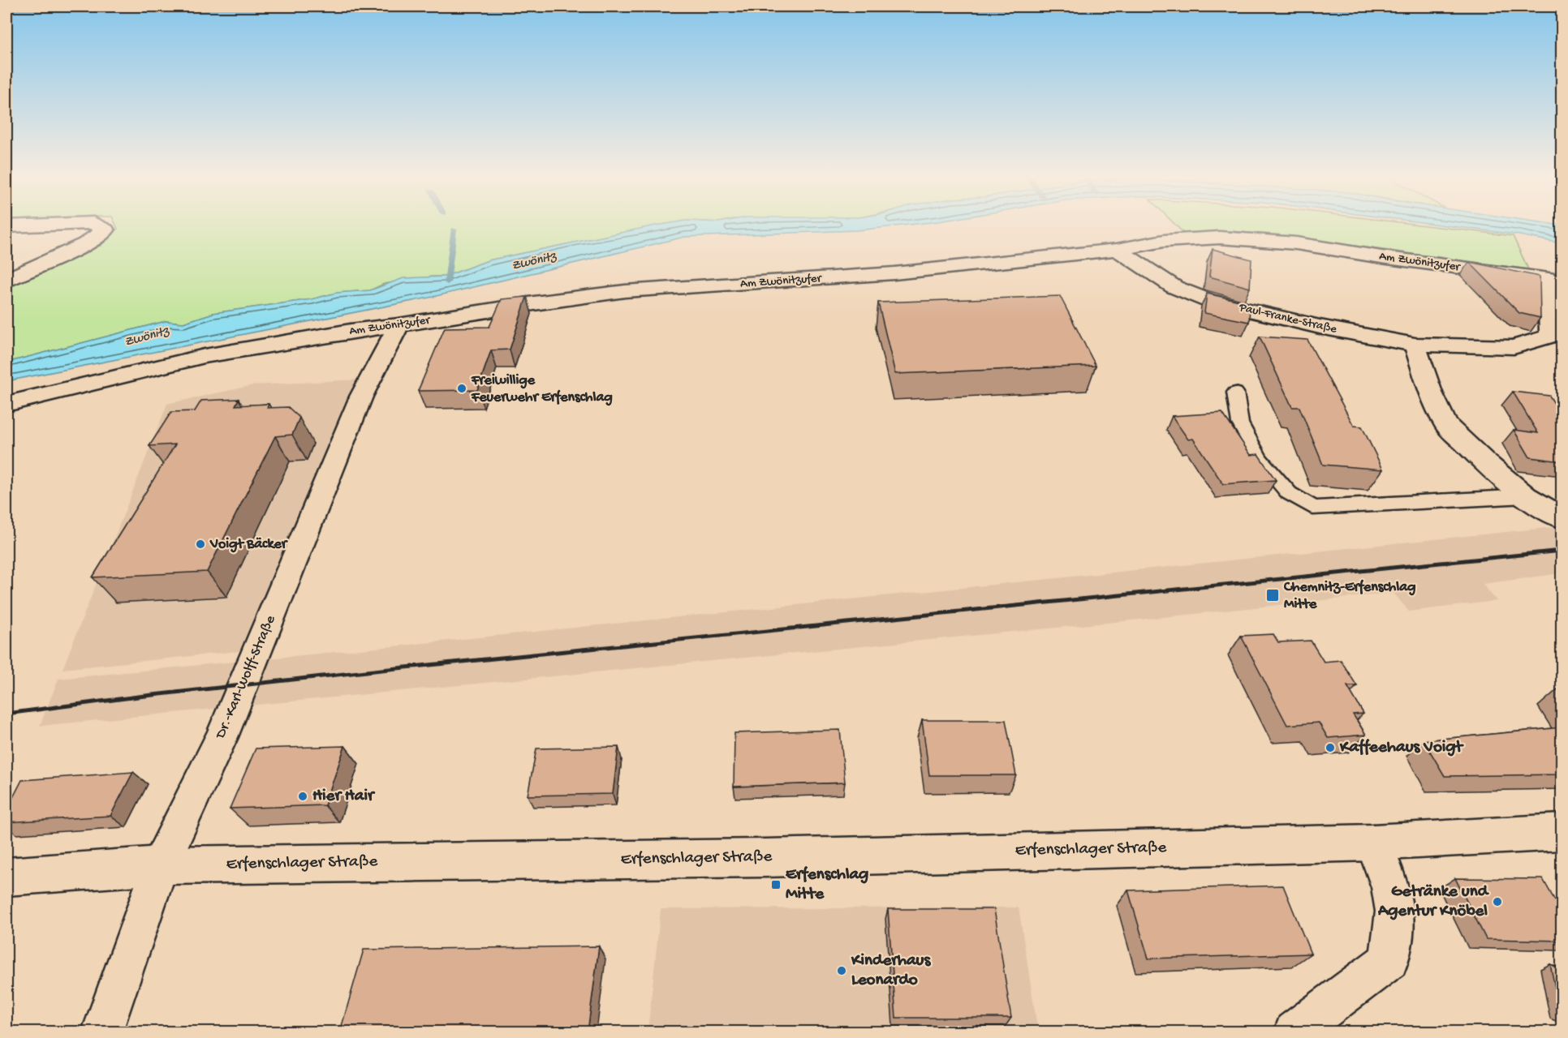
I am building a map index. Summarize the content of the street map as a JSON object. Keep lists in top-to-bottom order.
{
  "streets": {
    "street": [
      "Am Zwönitzufer",
      "Paul-Franke-Straße",
      "Dr.-Karl-Wolff-Straße",
      "Erfenschlager Straße"
    ]
  },
  "crossings": [
    ["Am Zwönitzufer", "Paul-Franke-Straße"],
    ["Am Zwönitzufer", "Dr.-Karl-Wolff-Straße"],
    ["Dr.-Karl-Wolff-Straße", "Erfenschlager Straße"]
  ],
  "water": ["Zwönitz"],
  "places": {
    "other": [
      "Freiwillige Feuerwehr Erfenschlag",
      "Voigt Bäcker",
      "Kaffeehaus Voigt",
      "Hier Hair",
      "Getränke und Agentur Knöbel",
      "Kinderhaus Leonardo"
    ],
    "transit": ["Chemnitz-Erfenschlag Mitte", "Erfenschlag Mitte"]
  }
}
